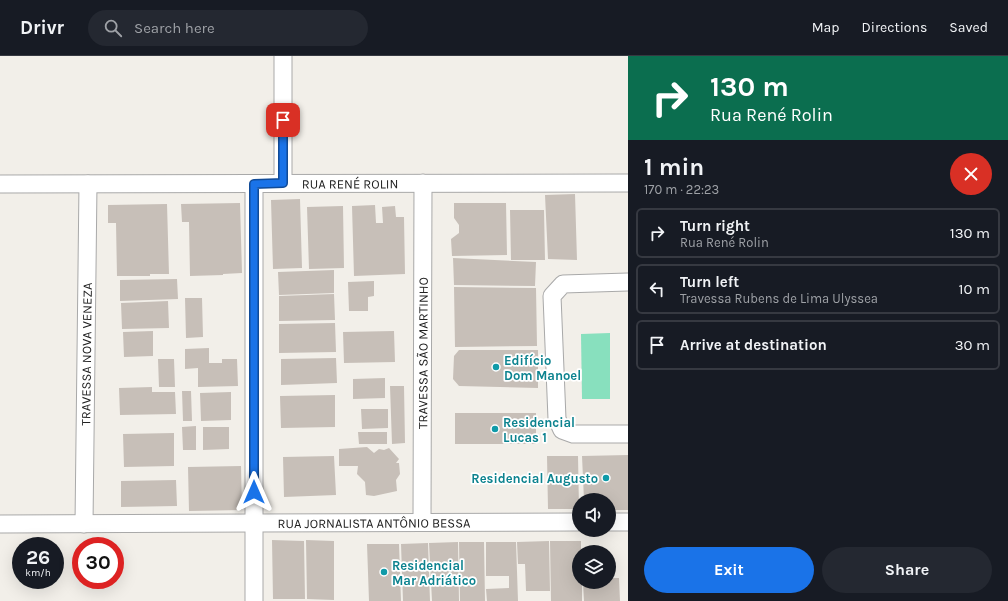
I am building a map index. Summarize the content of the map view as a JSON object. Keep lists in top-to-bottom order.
{
  "streets": {
    "street": [
      "RUA RENÉ ROLIN",
      "TRAVESSA SÃO MARTINHO",
      "TRAVESSA NOVA VENEZA",
      "RUA JORNALISTA ANTÔNIO BESSA"
    ]
  },
  "crossings": [
    ["RUA RENÉ ROLIN", "TRAVESSA SÃO MARTINHO"],
    ["RUA RENÉ ROLIN", "TRAVESSA NOVA VENEZA"],
    ["TRAVESSA SÃO MARTINHO", "RUA JORNALISTA ANTÔNIO BESSA"],
    ["TRAVESSA NOVA VENEZA", "RUA JORNALISTA ANTÔNIO BESSA"]
  ],
  "places": [
    "Edifício Dom Manoel",
    "Residencial Lucas 1",
    "Residencial Augusto",
    "Residencial Mar Adriático"
  ],
  "page": {
    "header": "Drivr",
    "search": "Search here",
    "nav": ["Map", "Directions", "Saved"],
    "turn": ["130 m", "Rua René Rolin"],
    "heading": ["1 min", "170 m · 22:23"],
    "list": [
      {
        "name": "Turn right",
        "note": "Rua René Rolin",
        "value": "130 m"
      },
      {
        "name": "Turn left",
        "note": "Travessa Rubens de Lima Ulyssea",
        "value": "10 m"
      },
      {
        "name": "Arrive at destination",
        "value": "30 m"
      }
    ],
    "speed": "26 km/h",
    "limit": "30",
    "buttons": ["Exit", "Share"]
  }
}
